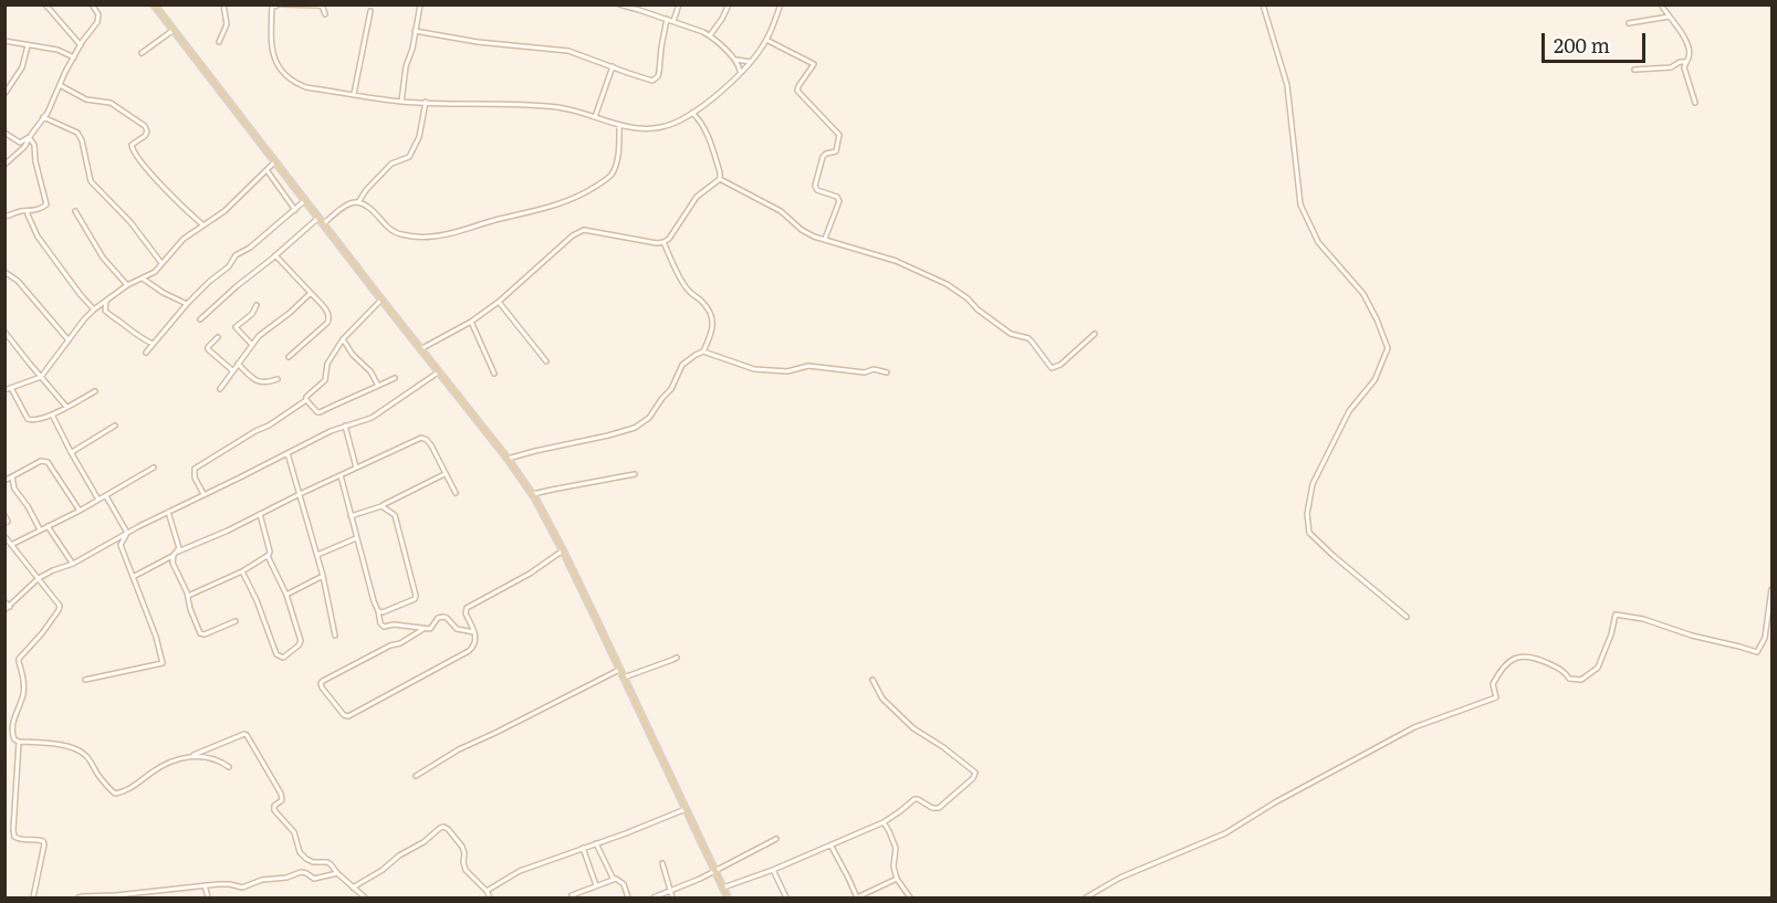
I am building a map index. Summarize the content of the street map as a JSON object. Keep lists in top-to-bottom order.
{
  "scale_bar": "200 m"
}
